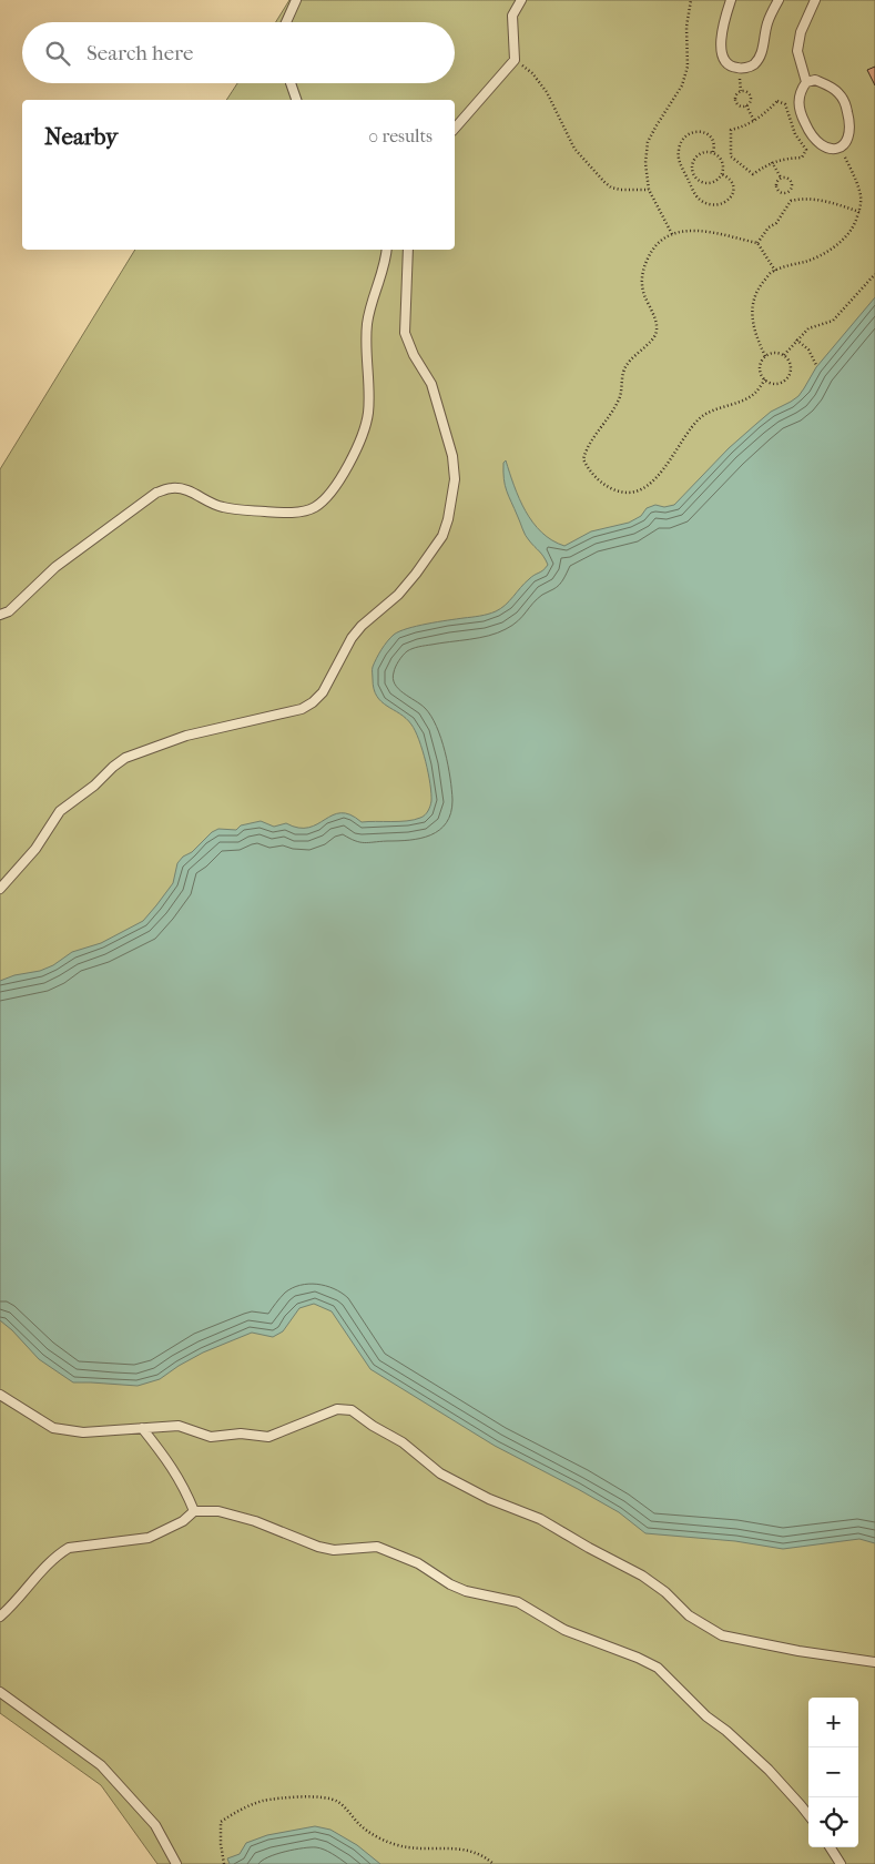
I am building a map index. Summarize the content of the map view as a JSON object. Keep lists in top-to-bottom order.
{
  "page": {
    "search": "Search here",
    "heading": ["Nearby", "0 results"],
    "map_buttons": ["+", "−"]
  }
}
